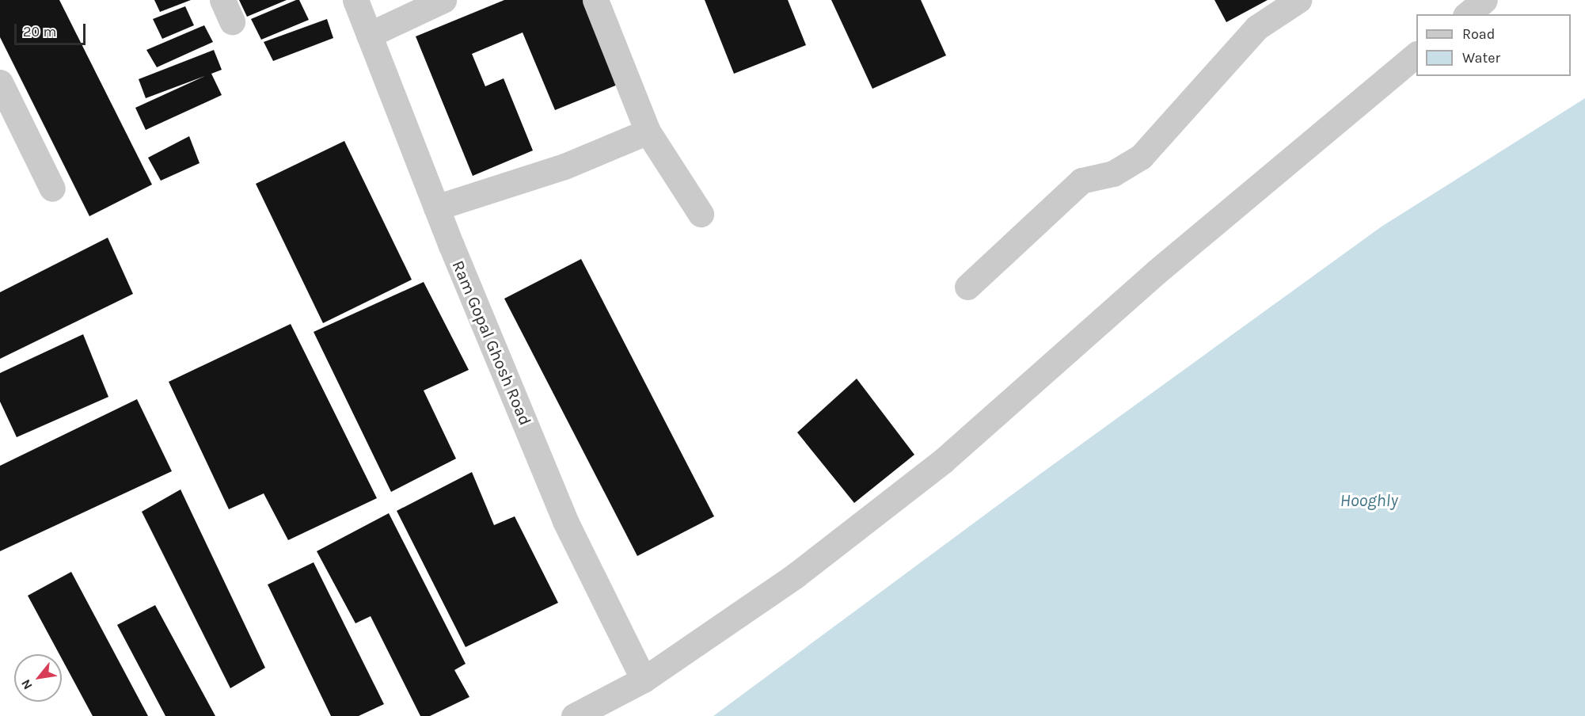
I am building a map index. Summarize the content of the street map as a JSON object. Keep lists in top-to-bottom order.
{
  "streets": {
    "street": ["Ram Gopal Ghosh Road"]
  },
  "water": ["Hooghly"],
  "legend": ["Road", "Water"],
  "scale_bar": "20 m",
  "north": "bottom left"
}
